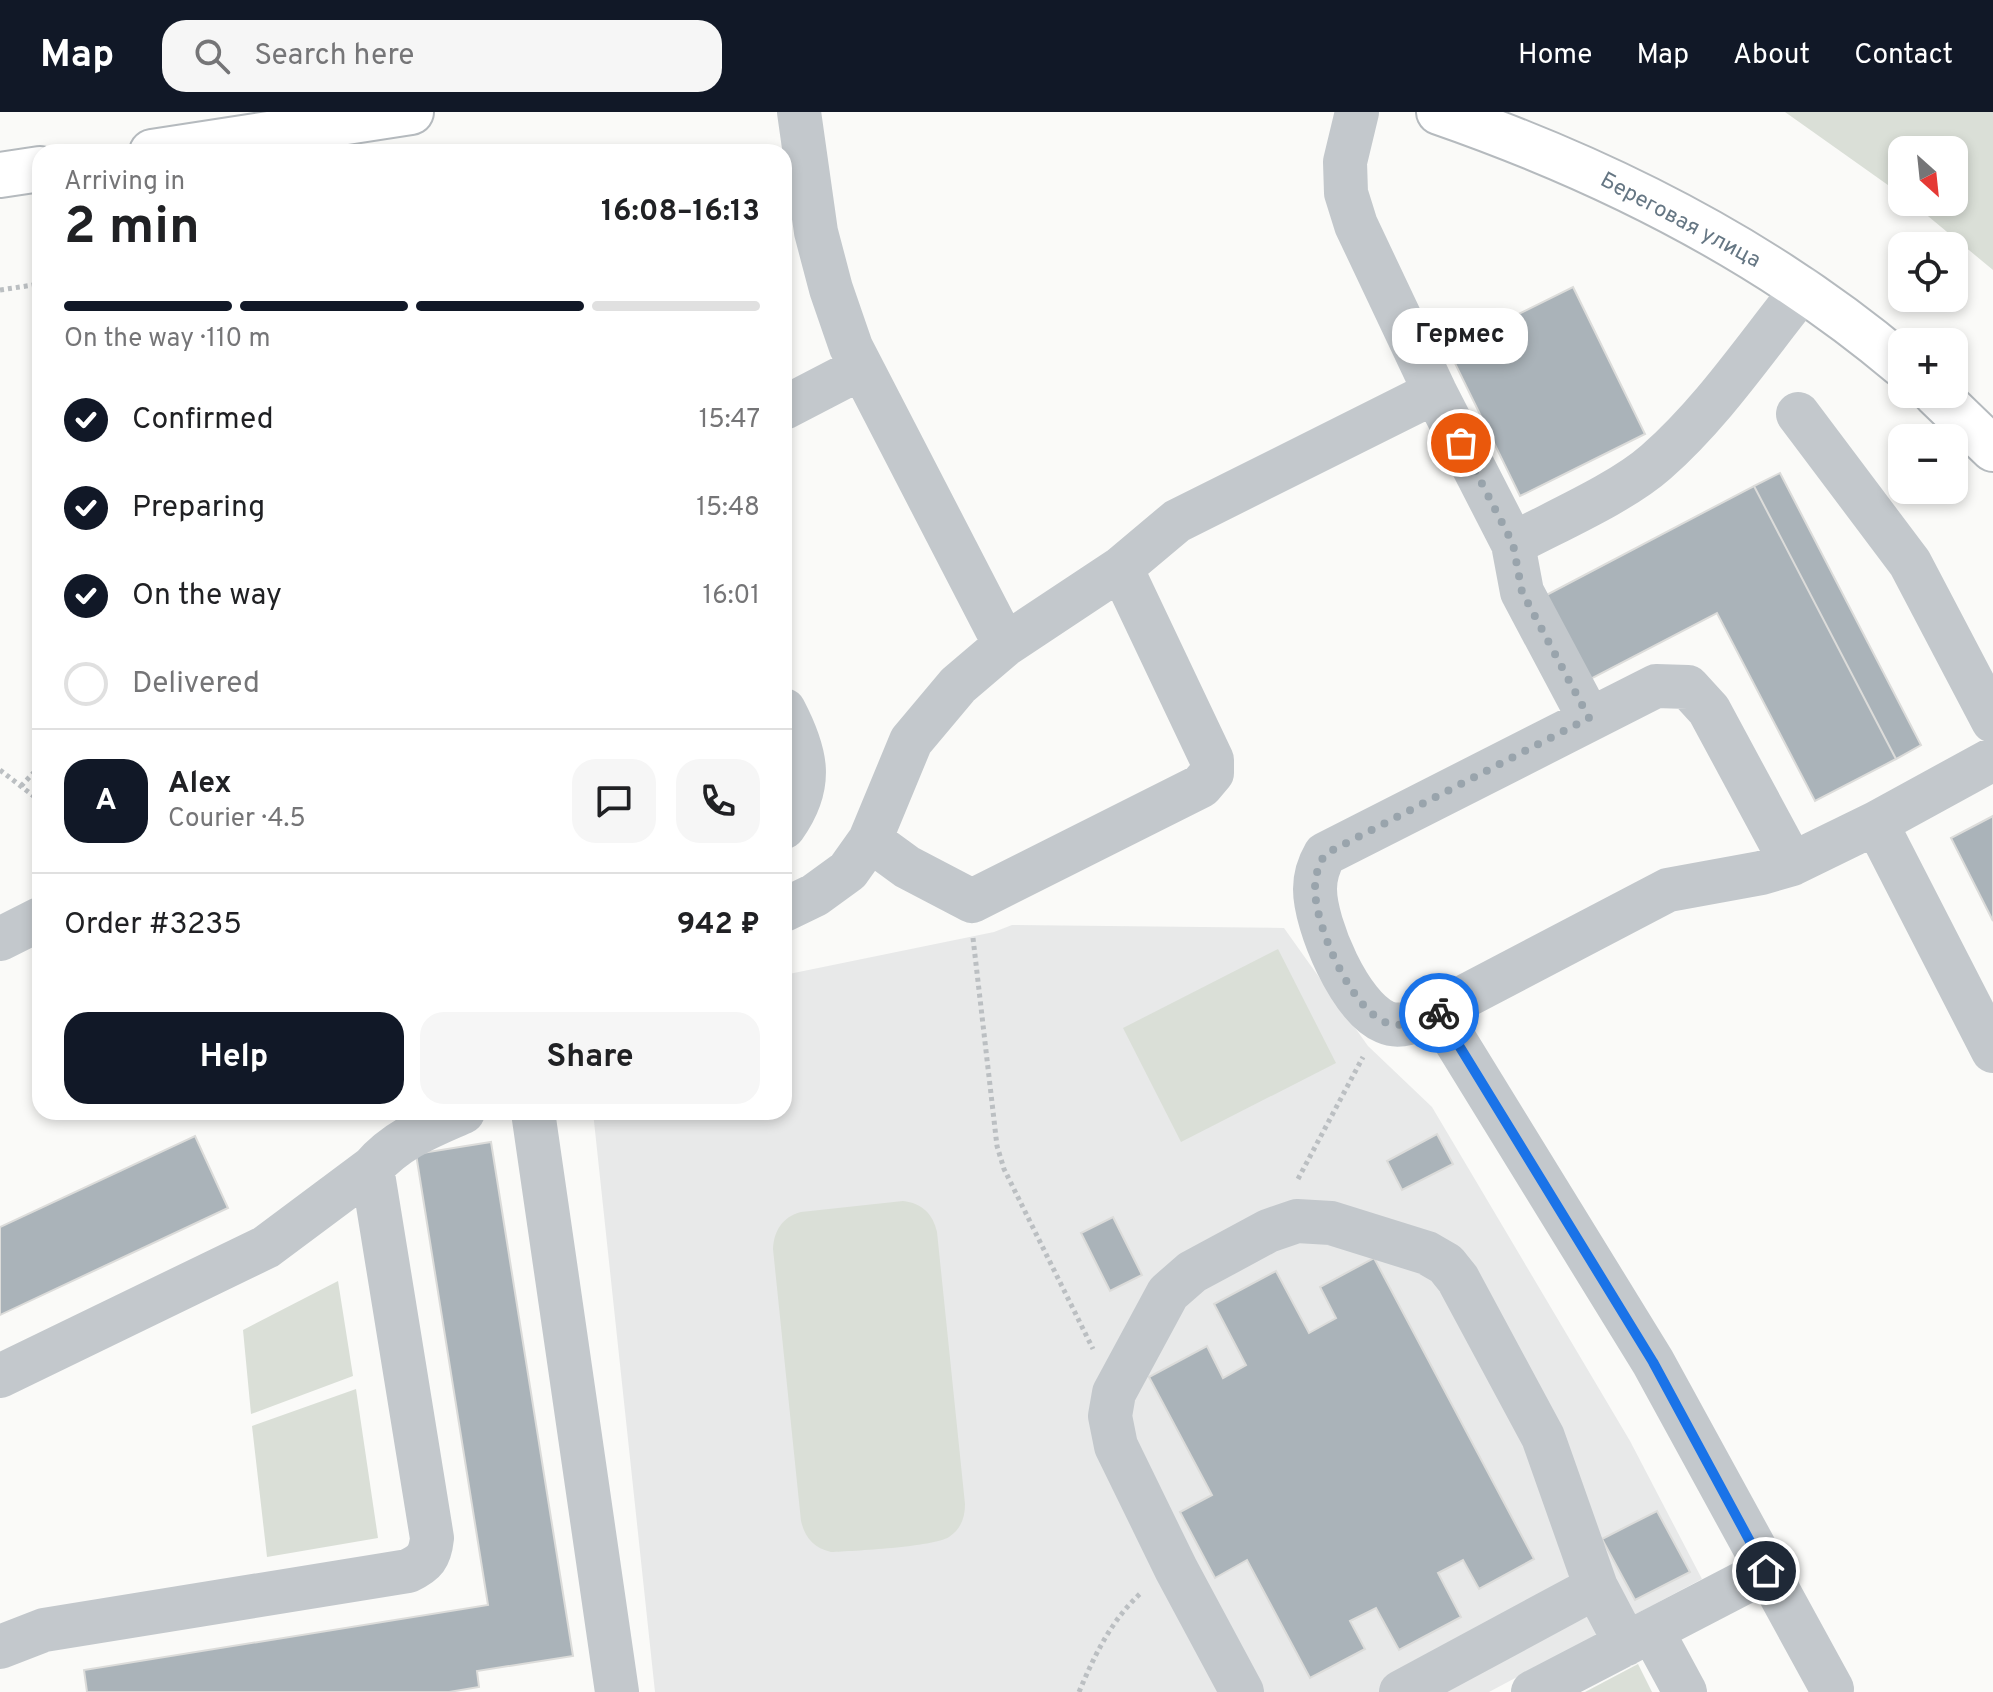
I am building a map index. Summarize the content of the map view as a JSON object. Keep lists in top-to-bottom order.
{
  "streets": {
    "main road": ["Береговая улица"]
  },
  "places": ["Гермес"],
  "north": "bottom right",
  "page": {
    "header": "Map",
    "search": "Search here",
    "nav": [
      "Home",
      "Map",
      "About",
      "Contact"
    ],
    "map_buttons": ["+", "−"],
    "heading": ["2 min", "Arriving in", "16:08–16:13"],
    "panel": [
      "Alex",
      "Courier · 4.5",
      "Order #3235",
      "942 ₽"
    ],
    "bar": "On the way · 110 m",
    "bubble": "Гермес",
    "list": [
      ["Confirmed", "15:47"],
      ["Preparing", "15:48"],
      ["On the way", "16:01"],
      "Delivered"
    ],
    "round": "A",
    "buttons": ["Help", "Share"]
  }
}
